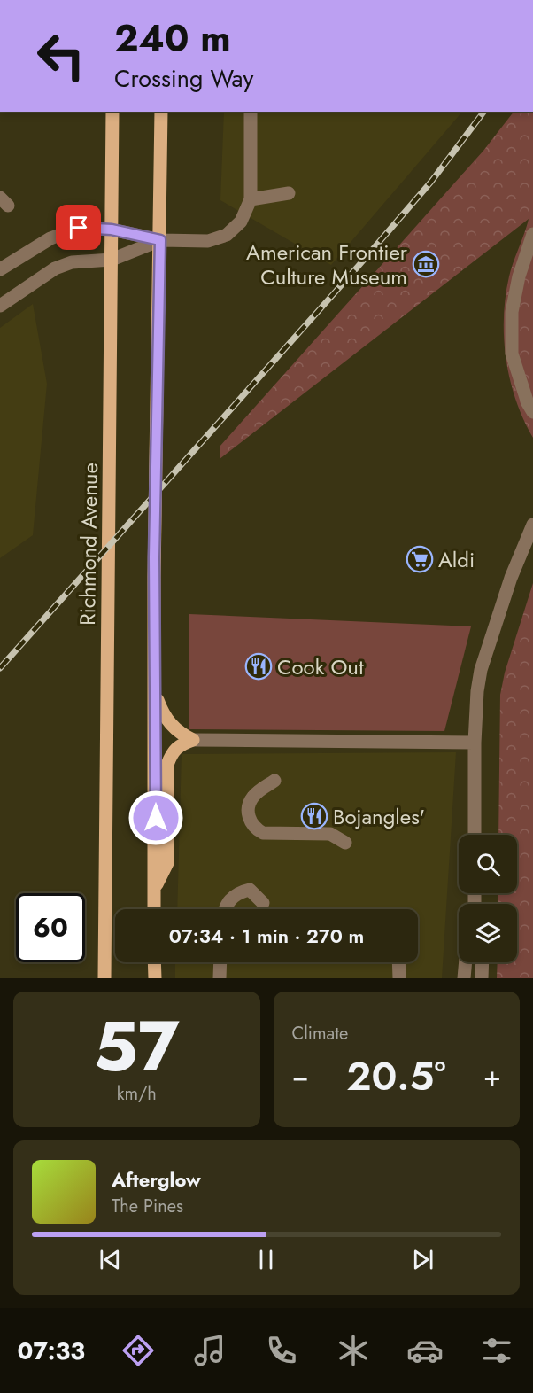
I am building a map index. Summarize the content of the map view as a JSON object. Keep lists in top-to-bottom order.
{
  "streets": {
    "main road": ["Richmond Avenue"]
  },
  "places": {
    "museum": ["American Frontier Culture Museum"],
    "supermarket": ["Aldi"],
    "restaurant": ["Cook Out", "Bojangles'"]
  },
  "page": {
    "turn": ["240 m", "Crossing Way"],
    "limit": "60",
    "trip": "07:34 · 1 min · 270 m",
    "tile": [
      ["57", "km/h"],
      "Climate"
    ],
    "heat": ["−", "20.5°", "+"],
    "song": ["Afterglow", "The Pines"],
    "tabs": "07:33"
  }
}
